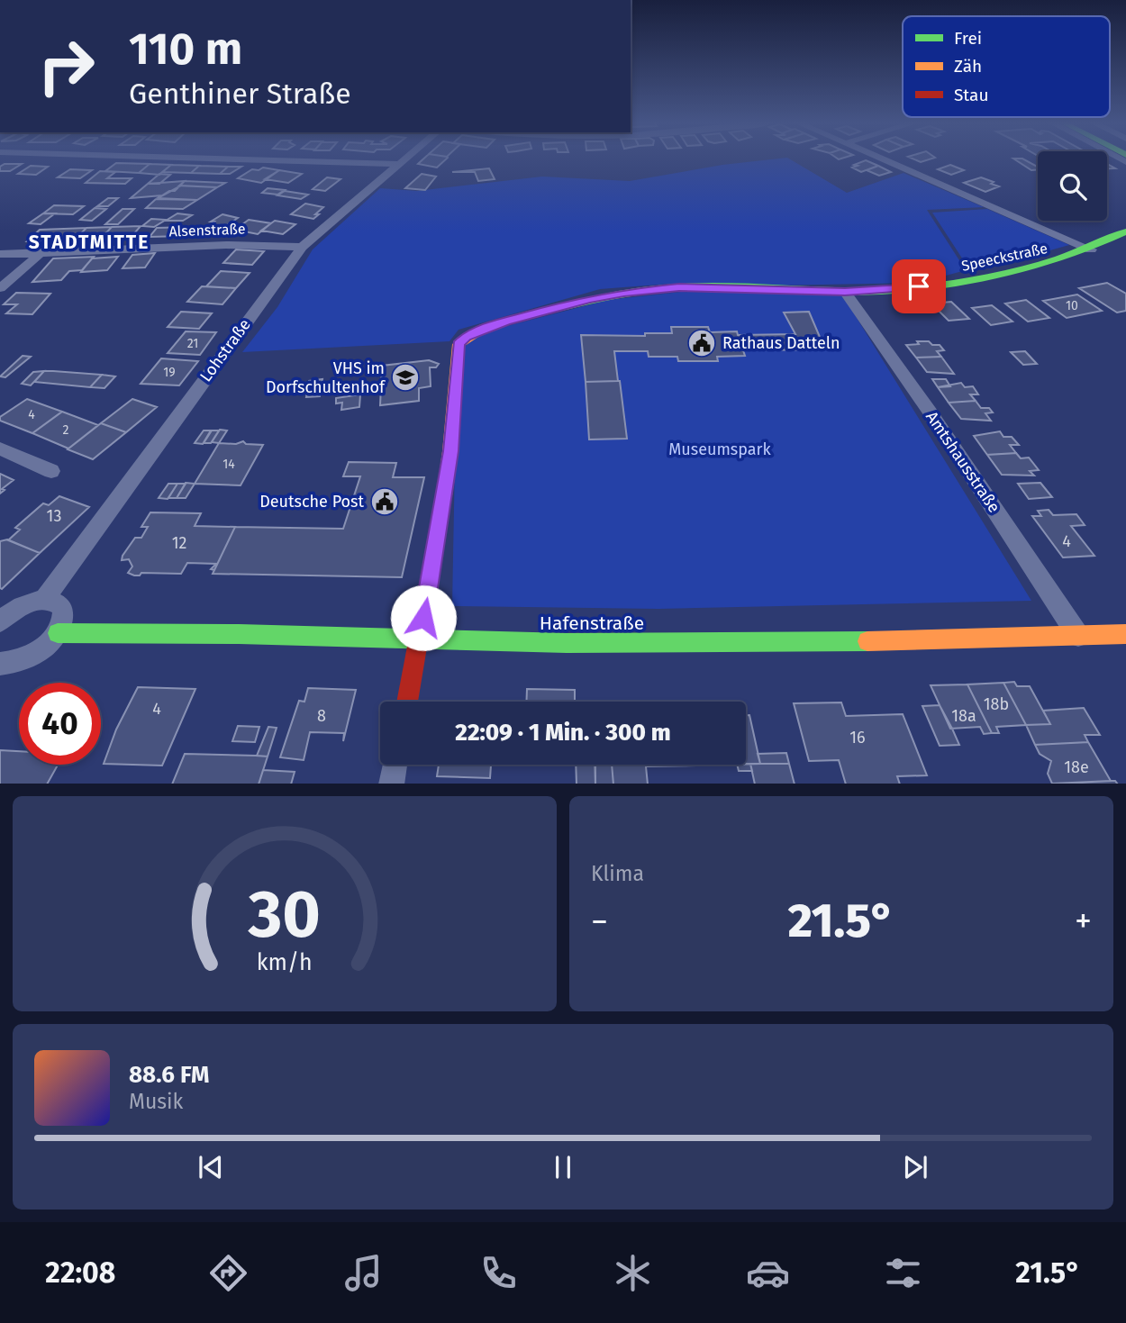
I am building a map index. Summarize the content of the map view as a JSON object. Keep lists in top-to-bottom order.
{
  "streets": {
    "street": [
      "Alsenstraße",
      "Speeckstraße",
      "Lohstraße",
      "Amtshausstraße",
      "Hafenstraße"
    ]
  },
  "crossings": [
    ["Alsenstraße", "Lohstraße"],
    ["Speeckstraße", "Amtshausstraße"],
    ["Speeckstraße", "Hafenstraße"],
    ["Amtshausstraße", "Hafenstraße"]
  ],
  "districts": ["STADTMITTE"],
  "parks": ["Museumspark"],
  "places": {
    "public building": ["Rathaus Datteln", "Deutsche Post"],
    "school or university": ["VHS im Dorfschultenhof"]
  },
  "house_numbers": [
    "10",
    "21",
    "19",
    "4",
    "2",
    "14",
    "13",
    "4",
    "12",
    "18b",
    "4",
    "8",
    "18a",
    "16",
    "18e"
  ],
  "legend": ["Frei", "Zäh", "Stau"],
  "page": {
    "turn": ["110 m", "Genthiner Straße"],
    "limit": "40",
    "trip": "22:09 · 1 Min. · 300 m",
    "tile": "Klima",
    "heat": ["−", "21.5°", "+"],
    "song": ["88.6 FM", "Musik"],
    "tabs": ["22:08", "21.5°"],
    "gauge": ["30", "km/h"]
  }
}
